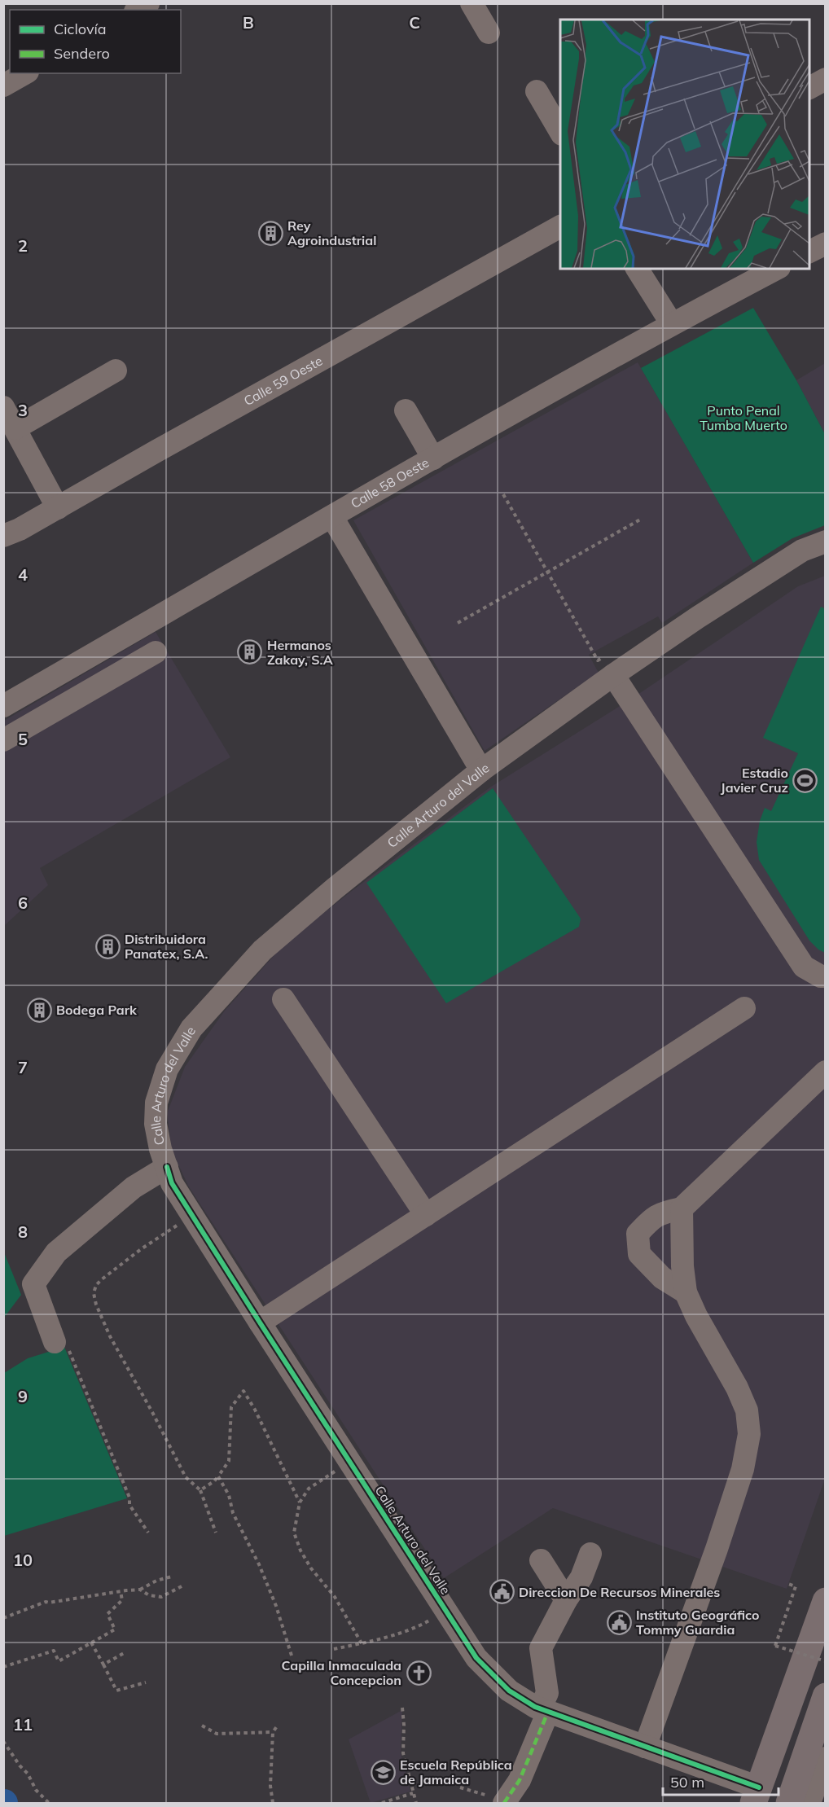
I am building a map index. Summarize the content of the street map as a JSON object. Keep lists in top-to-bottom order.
{
  "streets": {
    "street": ["Calle 59 Oeste", "Calle 58 Oeste", "Calle Arturo del Valle"]
  },
  "parks": ["Punto Penal Tumba Muerto"],
  "places": {
    "building": [
      "Rey Agroindustrial",
      "Hermanos Zakay, S.A",
      "Distribuidora Panatex, S.A.",
      "Bodega Park"
    ],
    "sports": ["Estadio Javier Cruz"],
    "public building": ["Direccion De Recursos Minerales", "Instituto Geográfico Tommy Guardia"],
    "church": ["Capilla Inmaculada Concepcion"],
    "school or university": ["Escuela República de Jamaica"]
  },
  "legend": ["Ciclovía", "Sendero"],
  "scale_bar": "50 m",
  "grid": {
    "columns": ["B", "C"],
    "rows": [
      "2",
      "3",
      "4",
      "5",
      "6",
      "7",
      "8",
      "9",
      "10",
      "11"
    ]
  }
}
